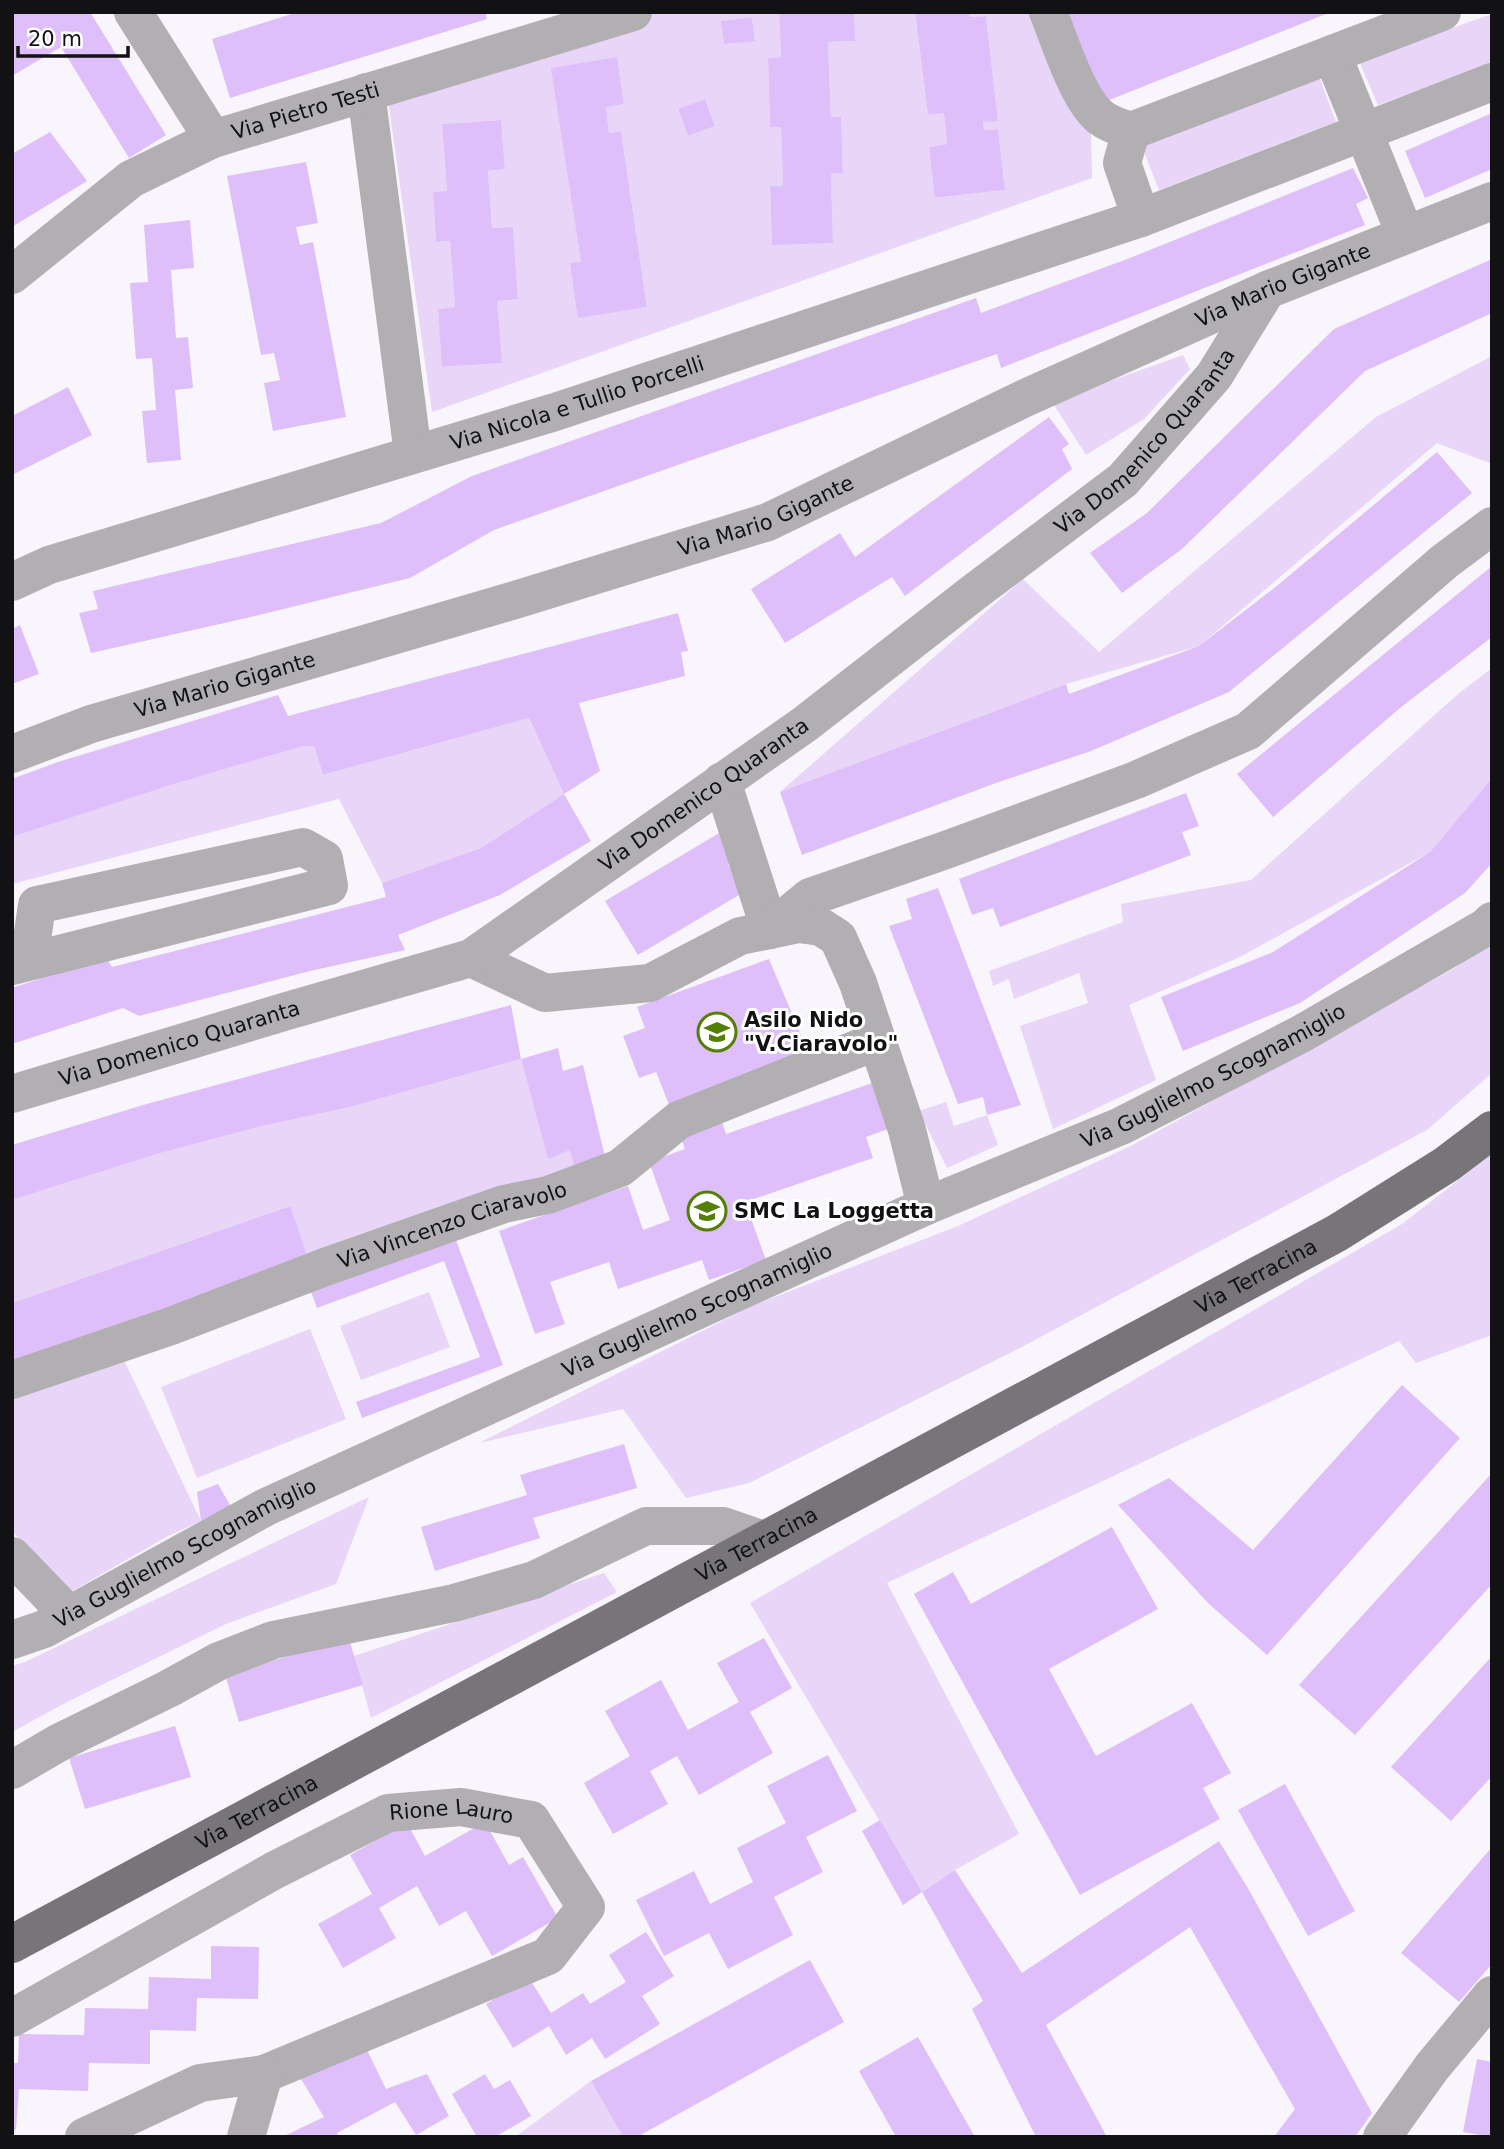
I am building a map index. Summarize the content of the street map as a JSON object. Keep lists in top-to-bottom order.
{
  "streets": {
    "main road": ["Via Terracina"],
    "street": [
      "Via Pietro Testi",
      "Via Mario Gigante",
      "Via Nicola e Tullio Porcelli",
      "Via Domenico Quaranta",
      "Via Guglielmo Scognamiglio",
      "Via Vincenzo Ciaravolo",
      "Rione Lauro"
    ]
  },
  "crossings": [
    ["Via Mario Gigante", "Via Domenico Quaranta"]
  ],
  "places": {
    "school or university": ["Asilo Nido \"V.Ciaravolo\"", "SMC La Loggetta"]
  },
  "scale_bar": "20 m"
}
